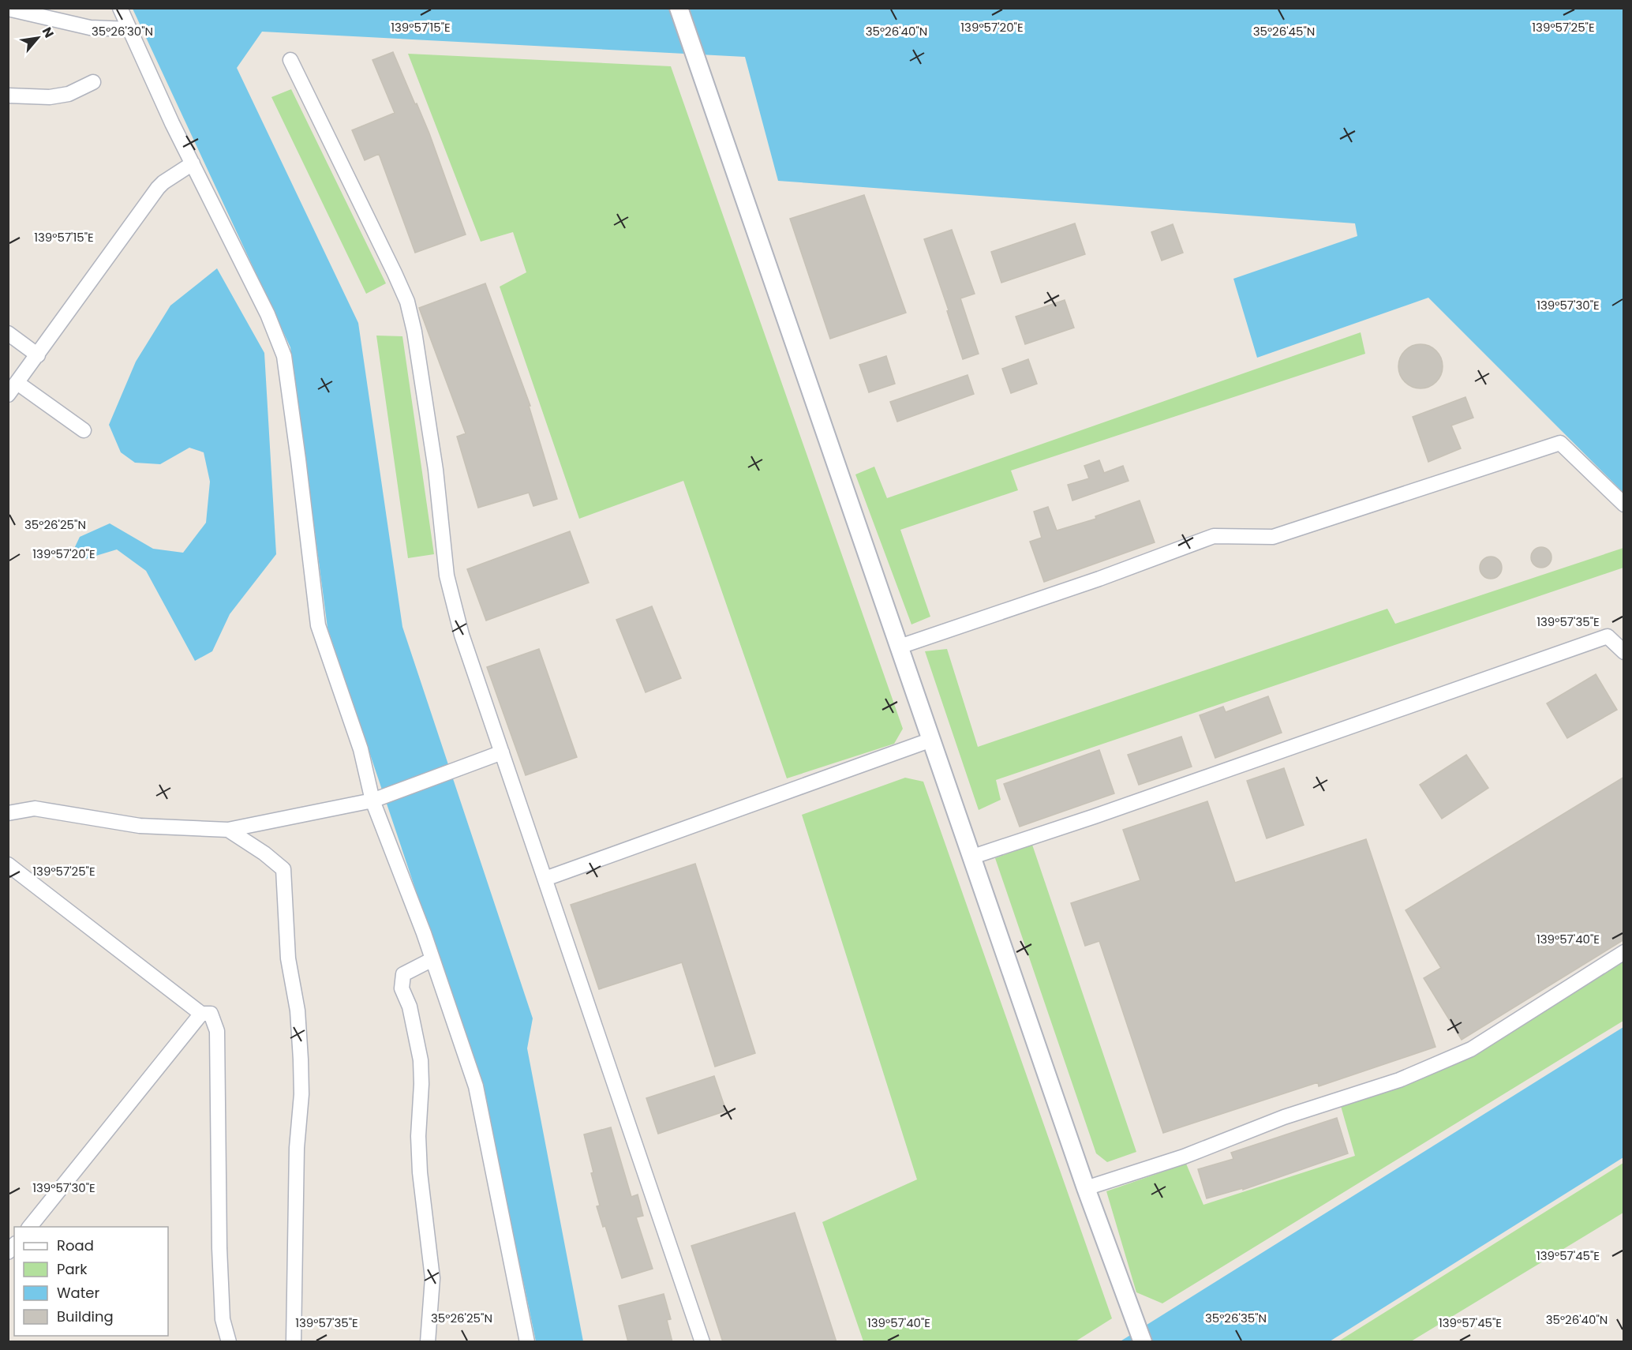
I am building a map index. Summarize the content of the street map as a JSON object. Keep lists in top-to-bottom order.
{
  "legend": [
    "Road",
    "Park",
    "Water",
    "Building"
  ],
  "north": "top right",
  "coordinates": [
    "139°57'15\"E",
    "139°57'20\"E",
    "139°57'25\"E",
    "35°26'30\"N",
    "35°26'40\"N",
    "35°26'45\"N",
    "139°57'30\"E",
    "35°26'25\"N",
    "139°57'35\"E",
    "139°57'40\"E",
    "139°57'45\"E",
    "35°26'35\"N"
  ]
}
